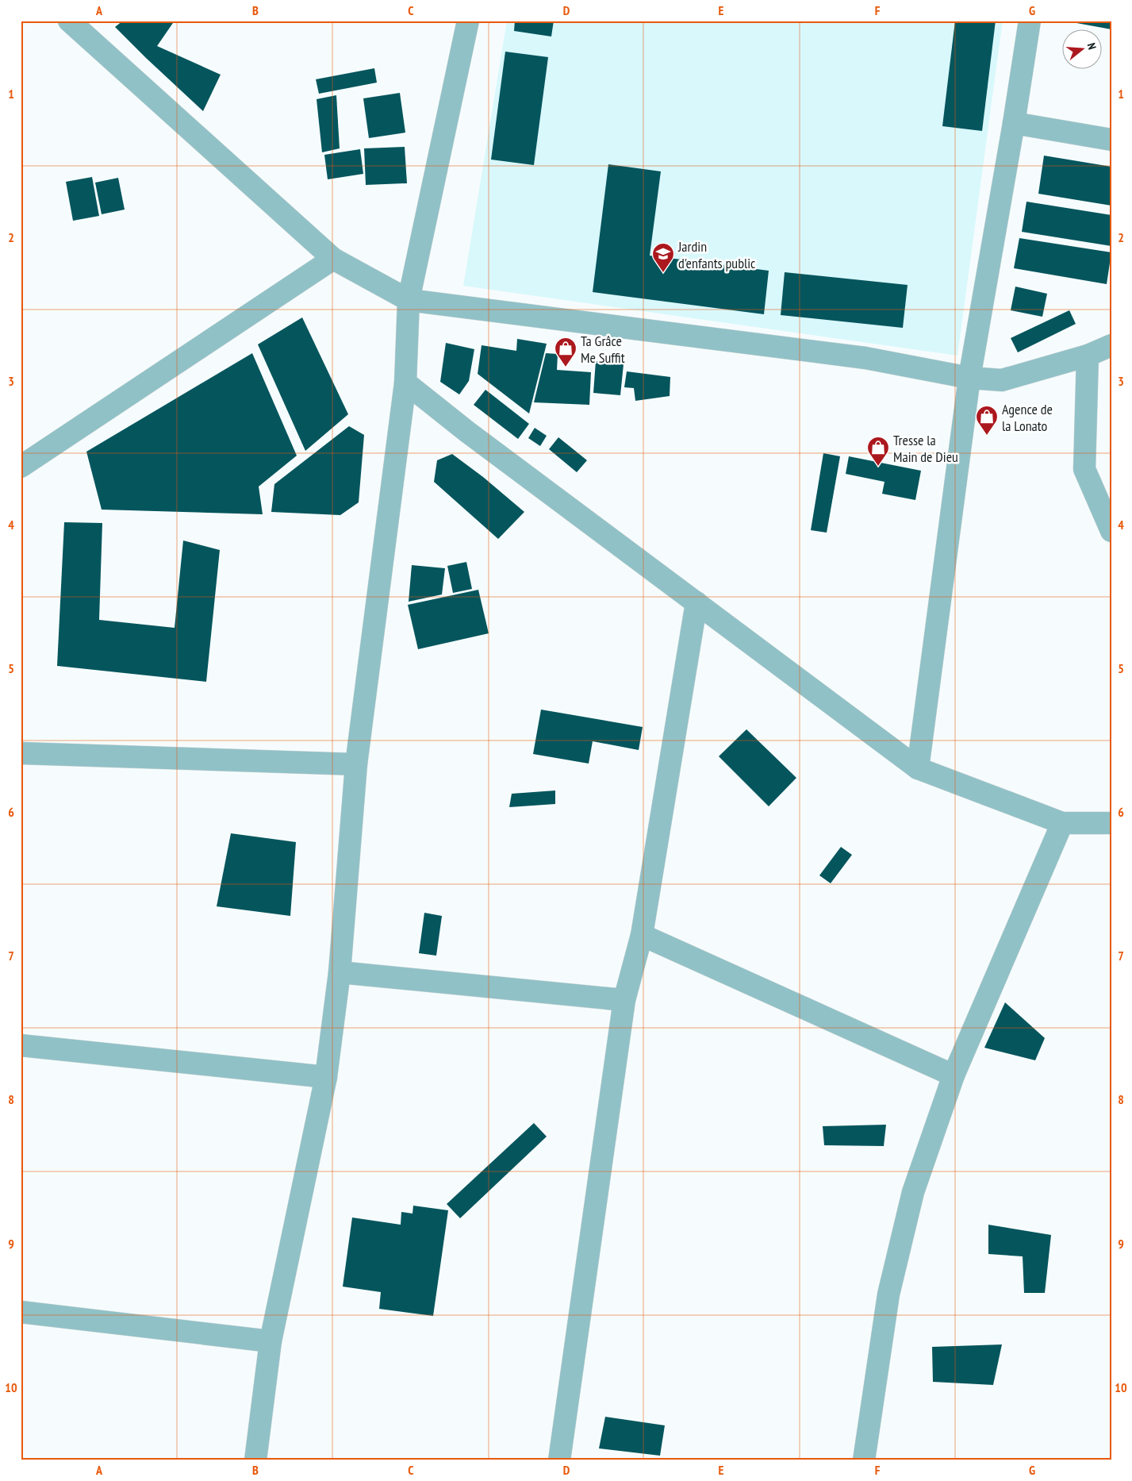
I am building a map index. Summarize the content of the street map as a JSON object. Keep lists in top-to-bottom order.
{
  "places": {
    "school or university": ["Jardin d'enfants public"],
    "shop": ["Ta Grâce Me Suffit", "Agence de la Lonato", "Tresse la Main de Dieu"]
  },
  "north": "right",
  "grid": {
    "columns": [
      "A",
      "B",
      "C",
      "D",
      "E",
      "F",
      "G"
    ],
    "rows": [
      "1",
      "2",
      "3",
      "4",
      "5",
      "6",
      "7",
      "8",
      "9",
      "10"
    ]
  }
}
